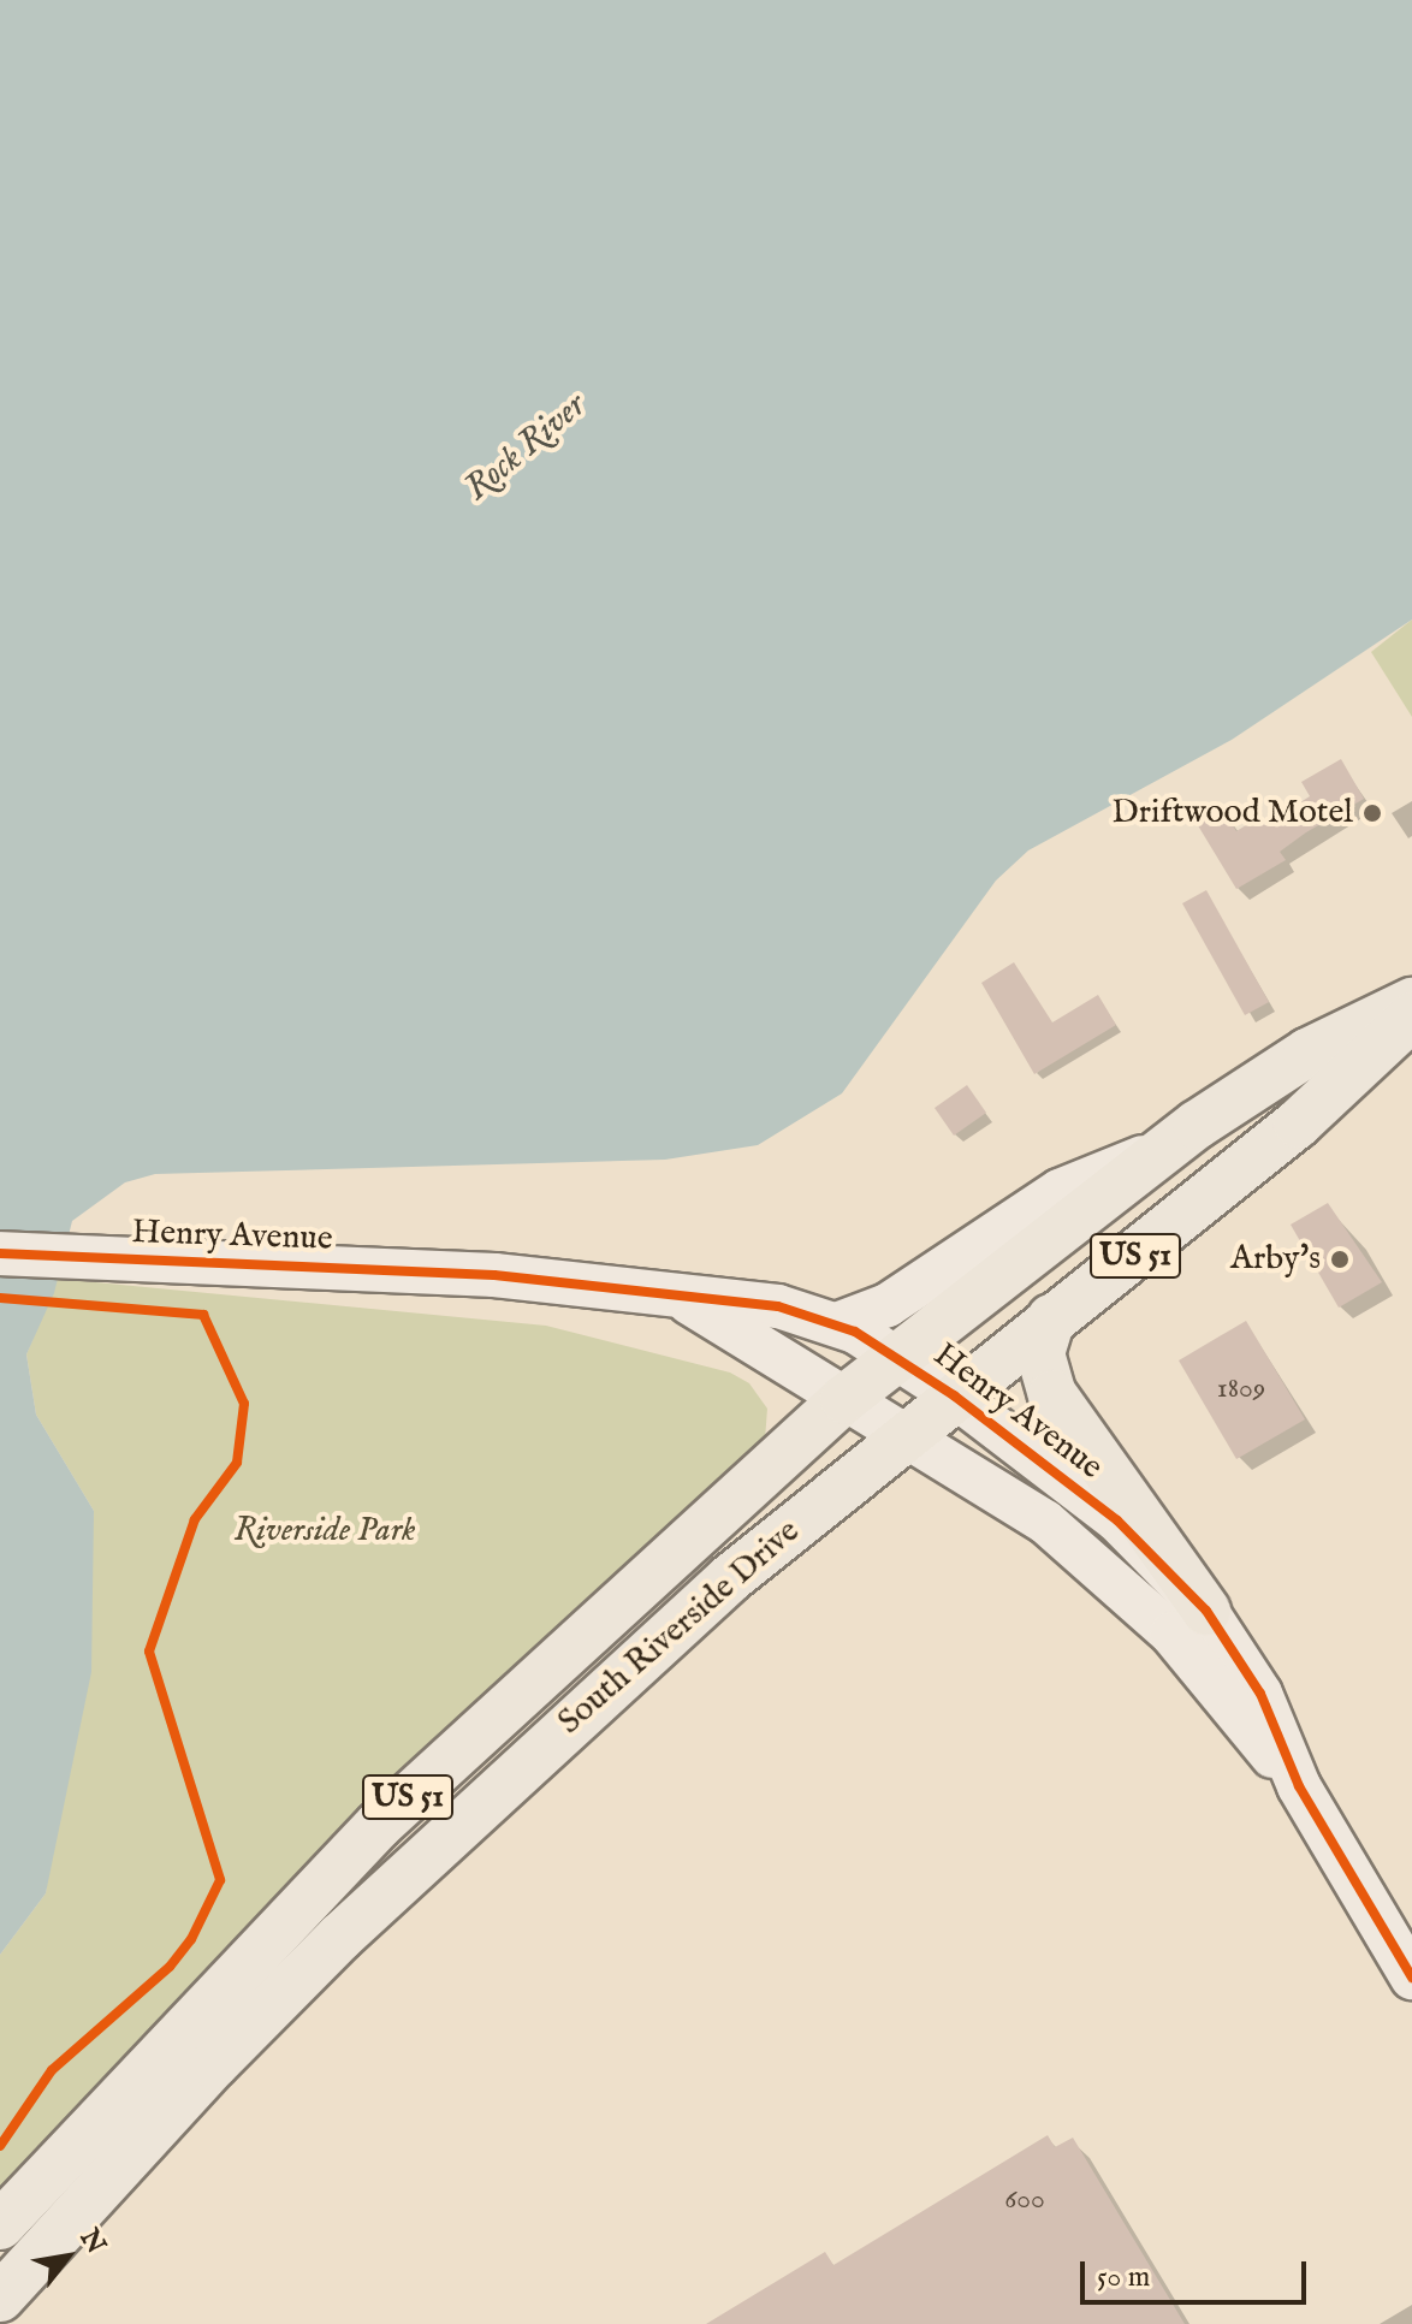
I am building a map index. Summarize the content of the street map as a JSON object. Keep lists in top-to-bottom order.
{
  "streets": {
    "main road": ["US 51", "South Riverside Drive"],
    "street": ["Henry Avenue"]
  },
  "crossings": [
    ["Henry Avenue", "South Riverside Drive"]
  ],
  "water": ["Rock River"],
  "parks": ["Riverside Park"],
  "places": ["Driftwood Motel", "Arby's"],
  "house_numbers": ["1809", "600"],
  "scale_bar": "50 m",
  "north": "top right"
}
